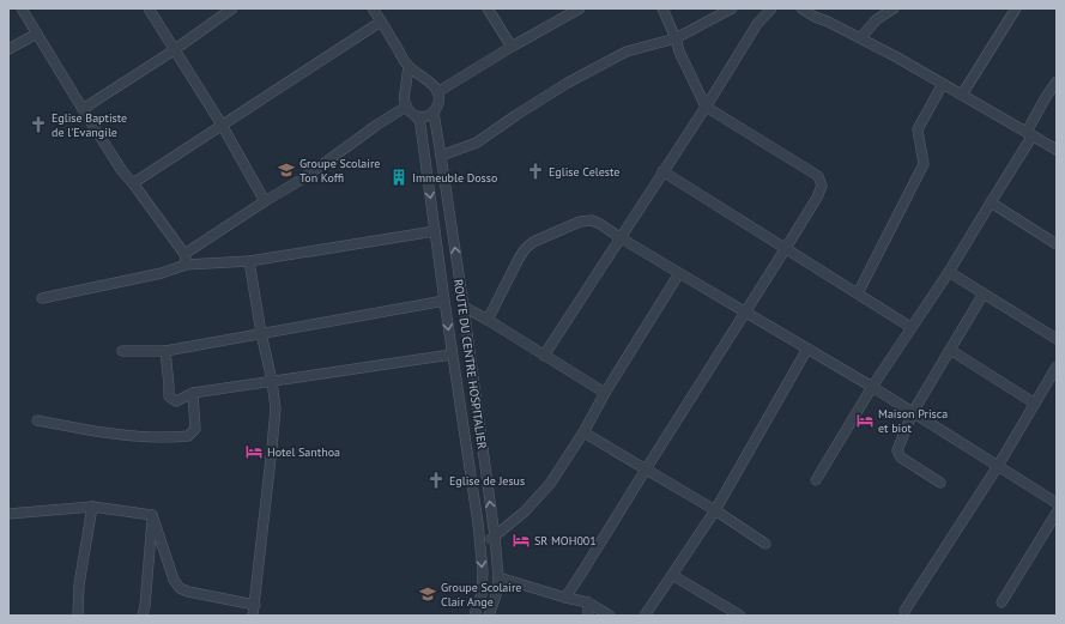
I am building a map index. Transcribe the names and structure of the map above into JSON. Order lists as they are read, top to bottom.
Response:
{
  "streets": {
    "street": ["ROUTE DU CENTRE HOSPITALIER"]
  },
  "places": {
    "church": ["Eglise Baptiste de l'Evangile", "Eglise Celeste", "Eglise de Jesus"],
    "school or university": ["Groupe Scolaire Ton Koffi", "Groupe Scolaire Clair Ange"],
    "building": ["Immeuble Dosso"],
    "hotel": ["Maison Prisca et biot", "Hotel Santhoa", "SR MOH001"]
  }
}
